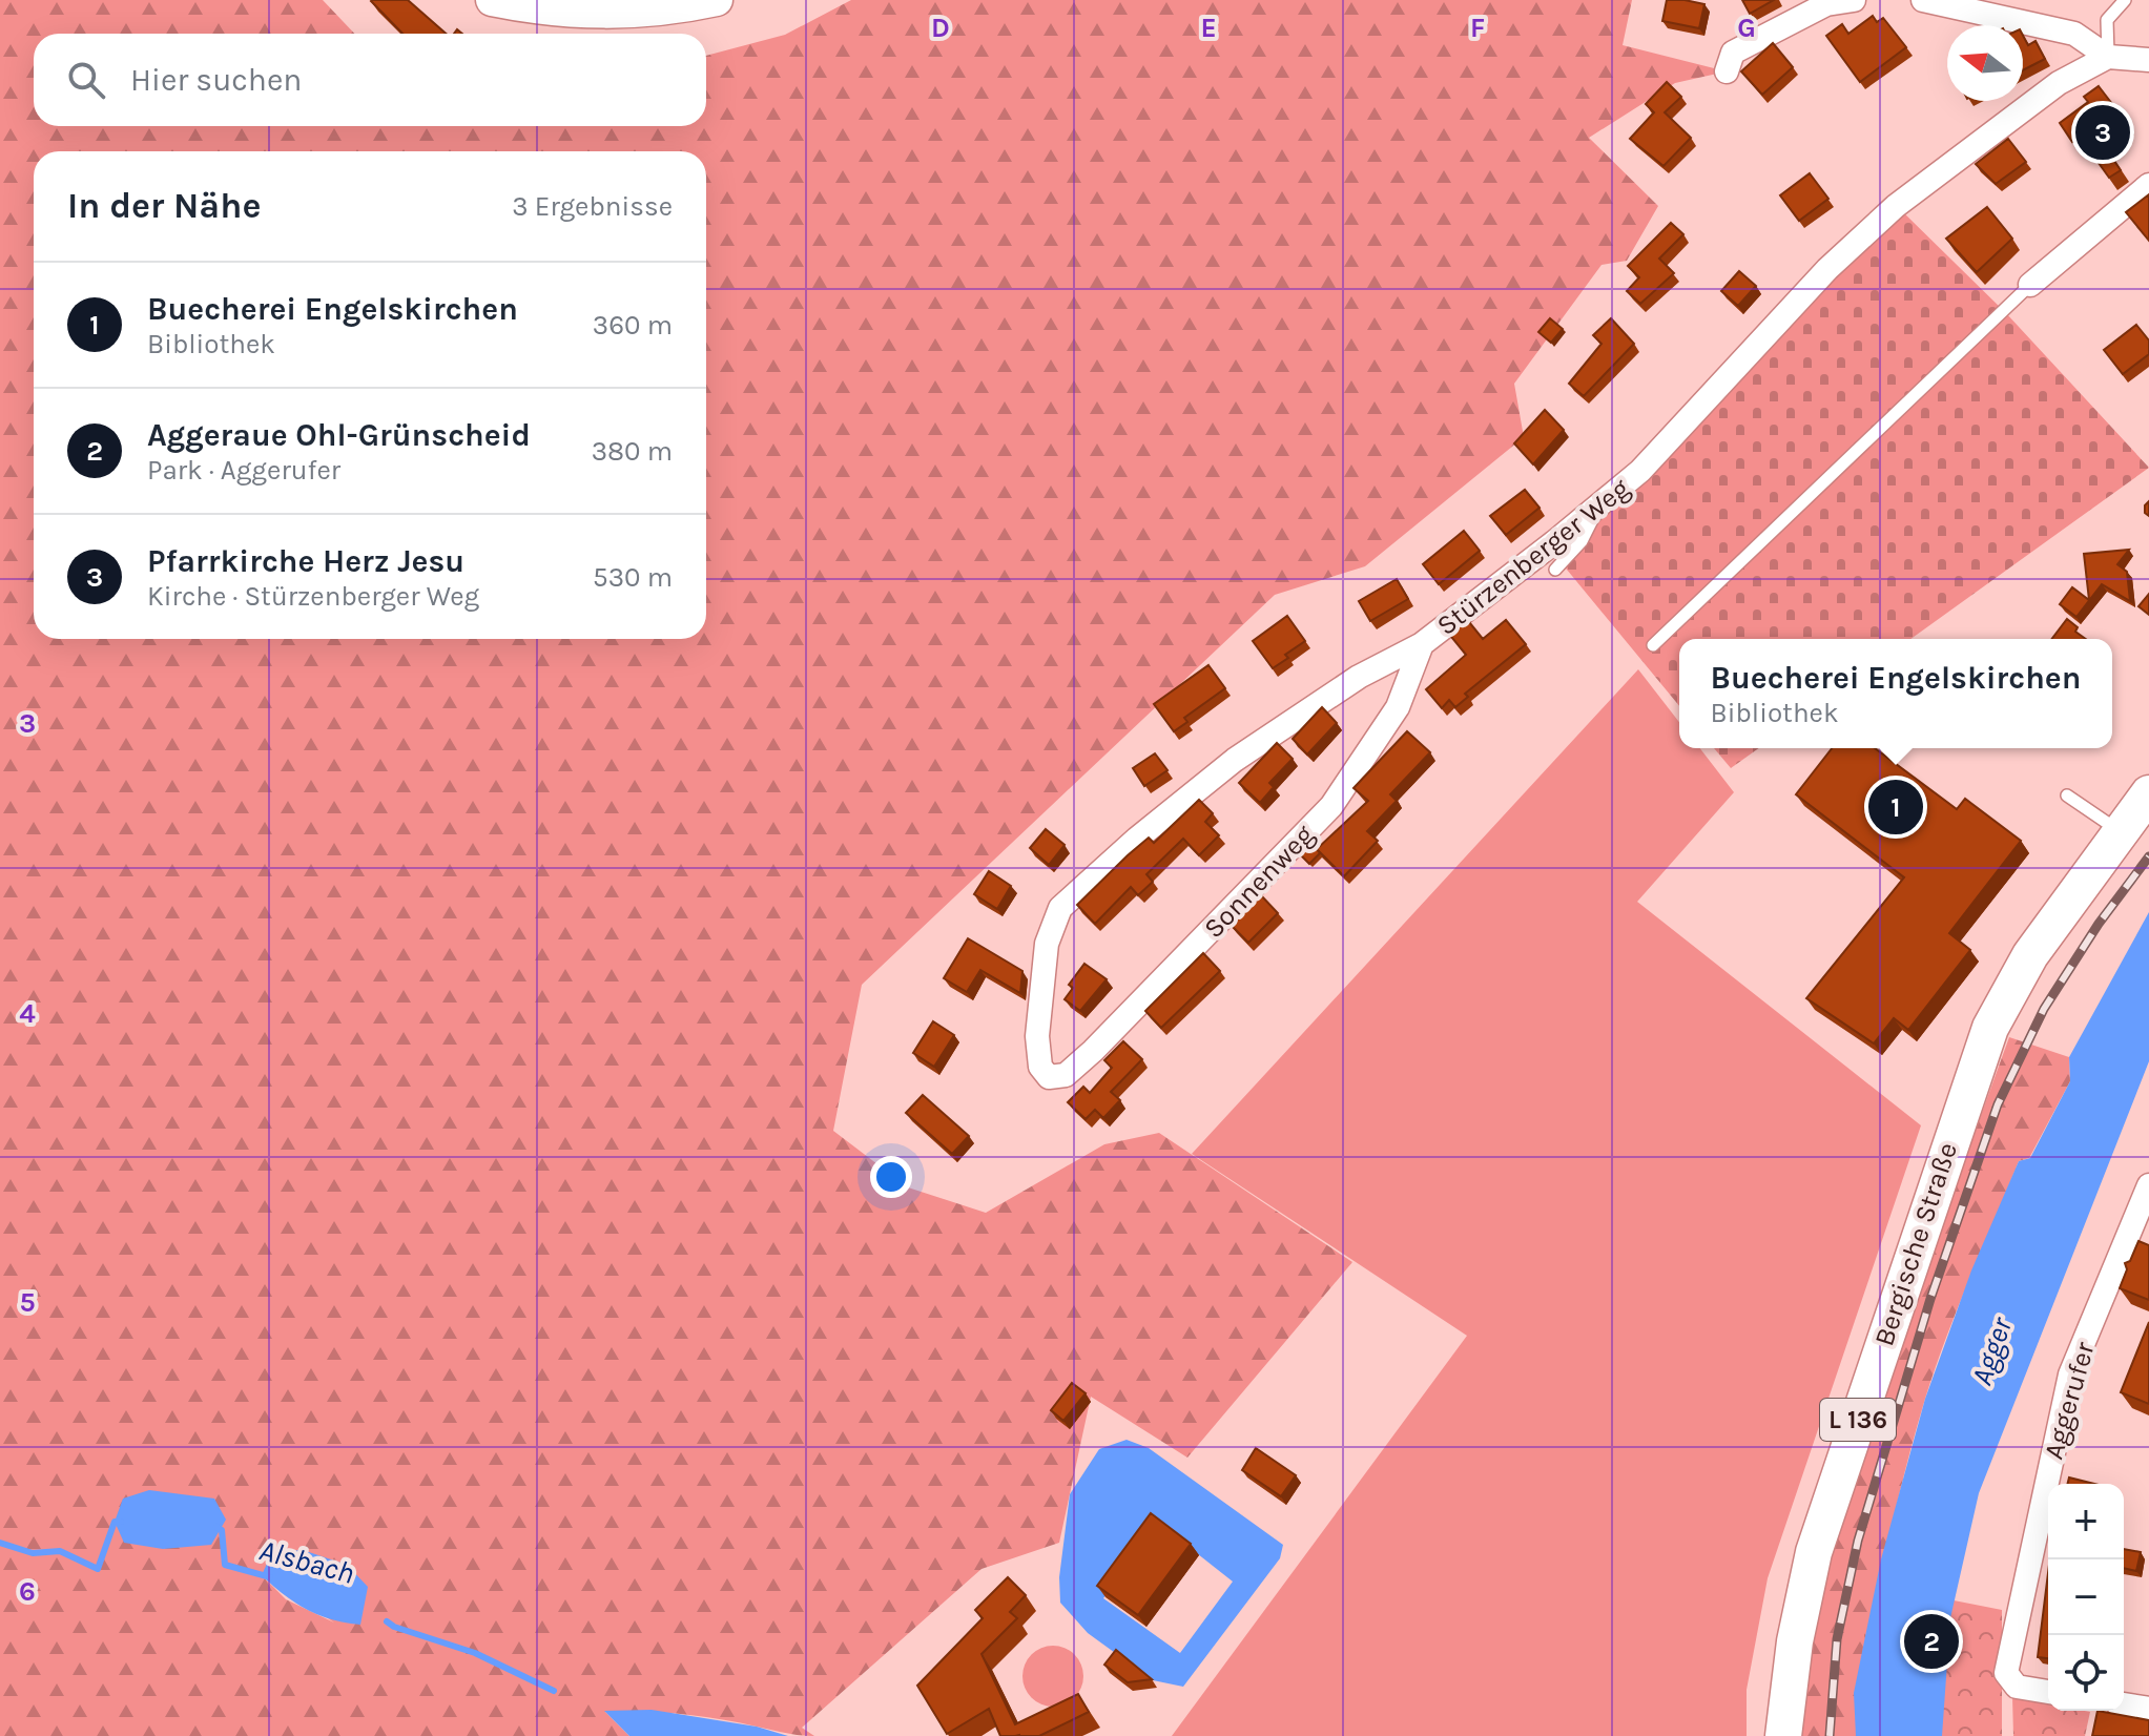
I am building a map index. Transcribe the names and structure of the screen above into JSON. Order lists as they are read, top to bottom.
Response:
{
  "streets": {
    "main road": ["Bergische Straße", "L 136"],
    "street": ["Stürzenberger Weg", "Sonnenweg", "Aggerufer"]
  },
  "crossings": [
    ["Stürzenberger Weg", "Sonnenweg"]
  ],
  "water": ["Agger", "Alsbach"],
  "north": "left",
  "page": {
    "search": "Hier suchen",
    "pins": ["3", "1", "2"],
    "heading": ["In der Nähe", "3 Ergebnisse"],
    "list": [
      {
        "mark": "1",
        "name": "Buecherei Engelskirchen",
        "note": "Bibliothek",
        "value": "360 m"
      },
      {
        "mark": "2",
        "name": "Aggeraue Ohl-Grünscheid",
        "note": "Park · Aggerufer",
        "value": "380 m"
      },
      {
        "mark": "3",
        "name": "Pfarrkirche Herz Jesu",
        "note": "Kirche · Stürzenberger Weg",
        "value": "530 m"
      }
    ],
    "popup": ["Buecherei Engelskirchen", "Bibliothek"],
    "map_buttons": ["+", "−"]
  },
  "grid": {
    "columns": [
      "D",
      "E",
      "F",
      "G"
    ],
    "rows": [
      "3",
      "4",
      "5",
      "6"
    ]
  }
}
